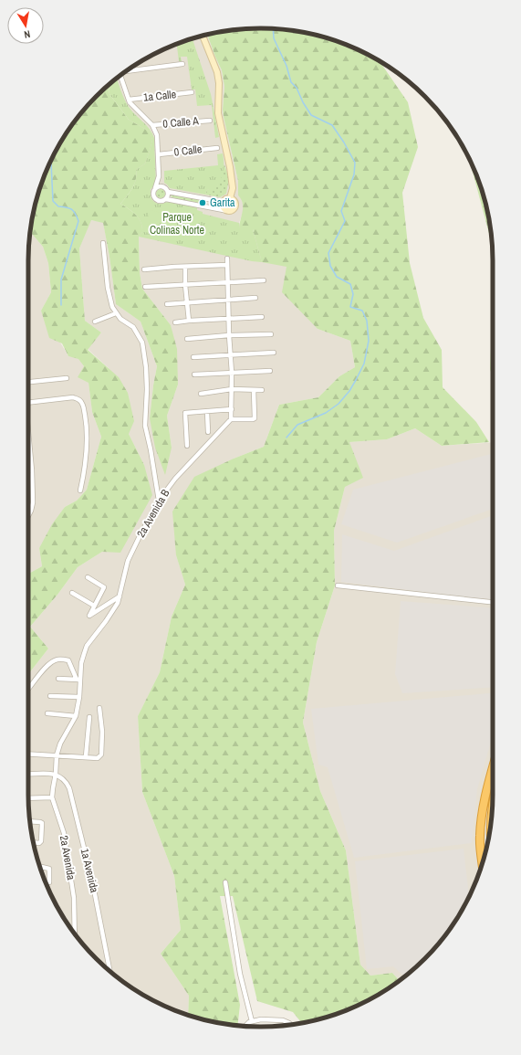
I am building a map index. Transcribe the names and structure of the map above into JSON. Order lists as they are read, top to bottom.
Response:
{
  "streets": {
    "street": [
      "1a Calle",
      "0 Calle A",
      "0 Calle",
      "2a Avenida B",
      "2a Avenida",
      "1a Avenida"
    ]
  },
  "crossings": [
    ["2a Avenida B", "2a Avenida"],
    ["2a Avenida B", "1a Avenida"],
    ["2a Avenida", "1a Avenida"]
  ],
  "parks": ["Parque Colinas Norte"],
  "places": ["Garita"],
  "north": "bottom"
}
